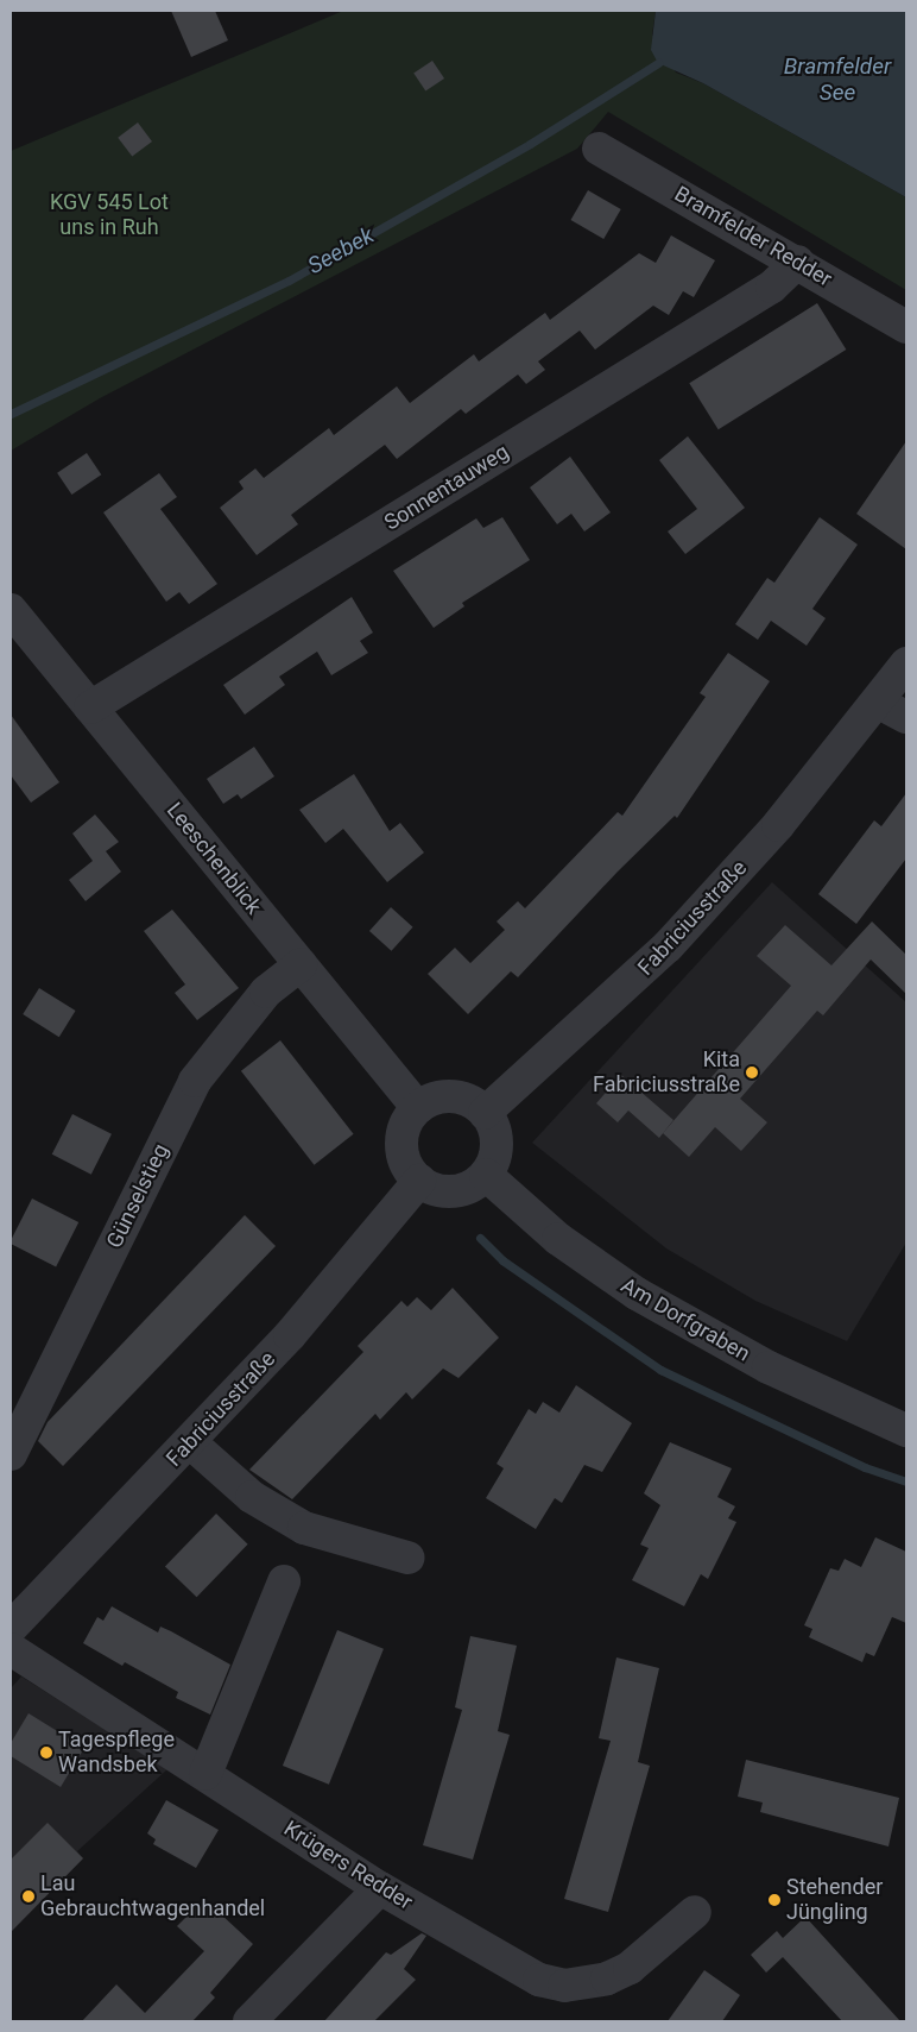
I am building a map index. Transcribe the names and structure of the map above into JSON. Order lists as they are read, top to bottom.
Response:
{
  "streets": {
    "street": [
      "Bramfelder Redder",
      "Sonnentauweg",
      "Leeschenblick",
      "Fabriciusstraße",
      "Günselstieg",
      "Am Dorfgraben",
      "Krügers Redder"
    ]
  },
  "crossings": [
    ["Bramfelder Redder", "Sonnentauweg"],
    ["Sonnentauweg", "Leeschenblick"],
    ["Leeschenblick", "Fabriciusstraße"],
    ["Leeschenblick", "Günselstieg"],
    ["Leeschenblick", "Am Dorfgraben"],
    ["Fabriciusstraße", "Am Dorfgraben"]
  ],
  "water": ["Bramfelder See", "Seebek"],
  "parks": ["KGV 545 Lot uns in Ruh"],
  "places": [
    "Kita Fabriciusstraße",
    "Tagespflege Wandsbek",
    "Lau Gebrauchtwagenhandel",
    "Stehender Jüngling"
  ]
}
